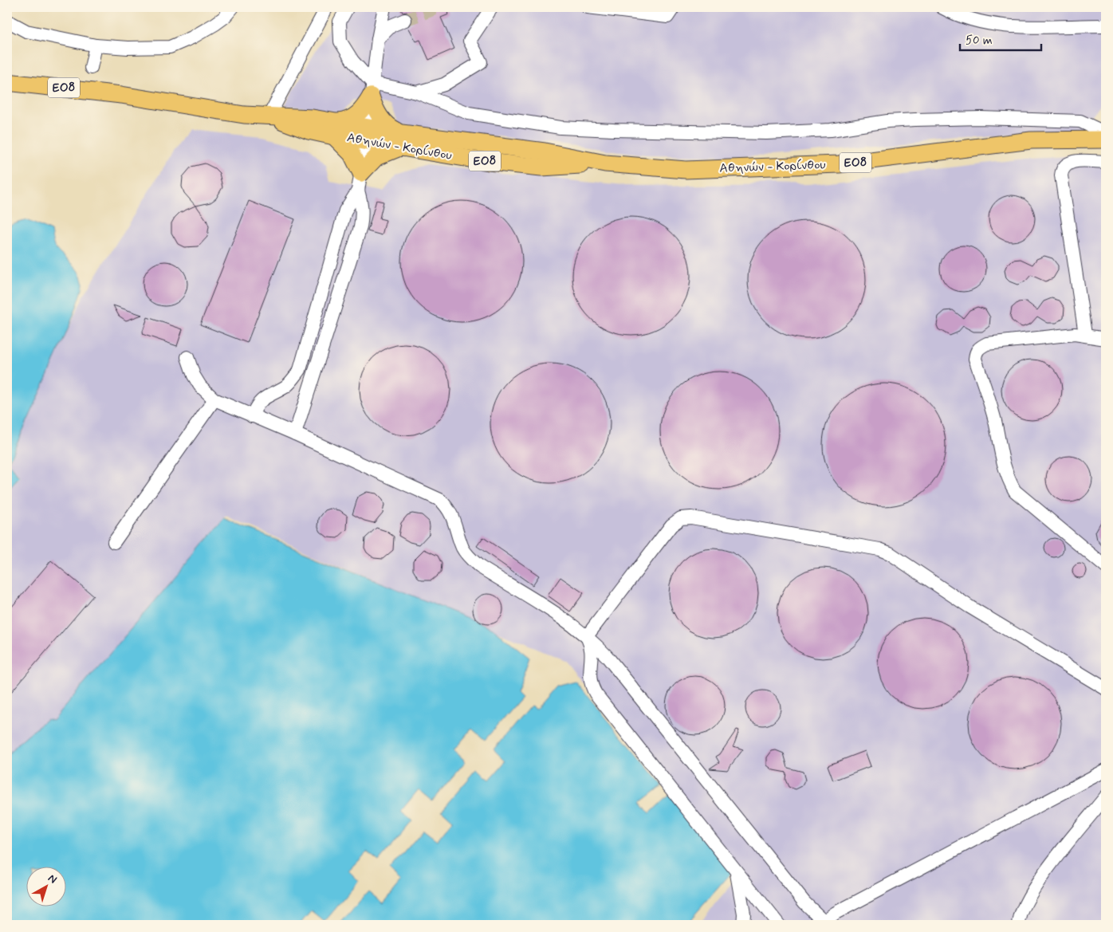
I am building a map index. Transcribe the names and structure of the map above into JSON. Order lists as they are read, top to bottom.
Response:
{
  "streets": {
    "main road": ["ΕΟ8", "Αθηνών - Κορίνθου"]
  },
  "scale_bar": "50 m",
  "north": "top right"
}
